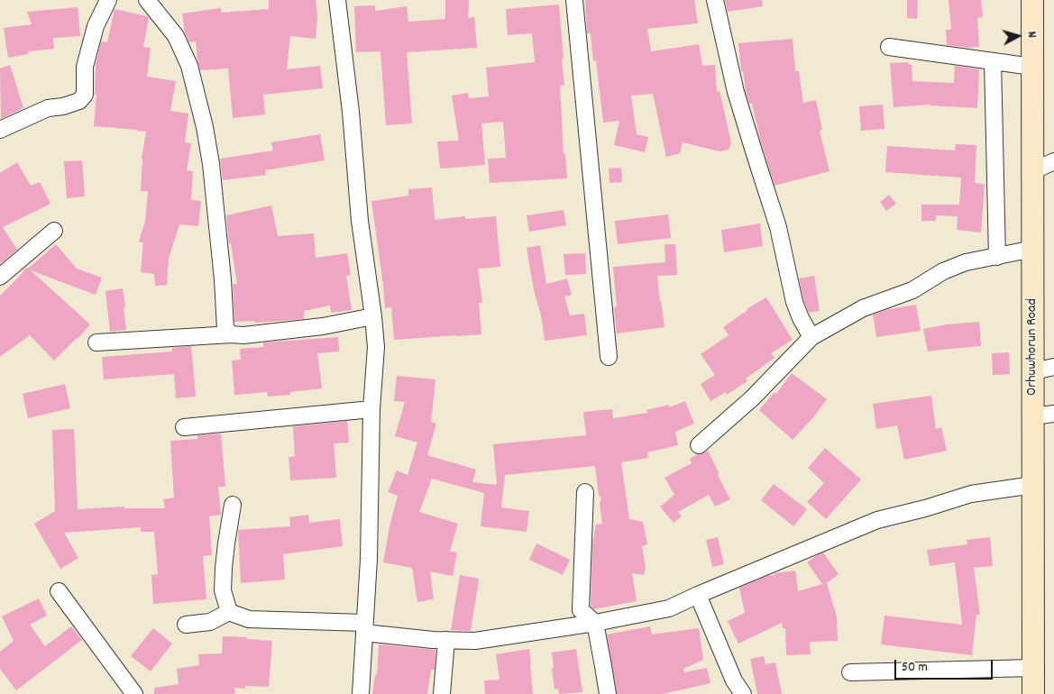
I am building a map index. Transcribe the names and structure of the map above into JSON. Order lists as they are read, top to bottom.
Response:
{
  "streets": {
    "street": ["Orhuwhorun Road"]
  },
  "scale_bar": "50 m",
  "north": "right"
}
